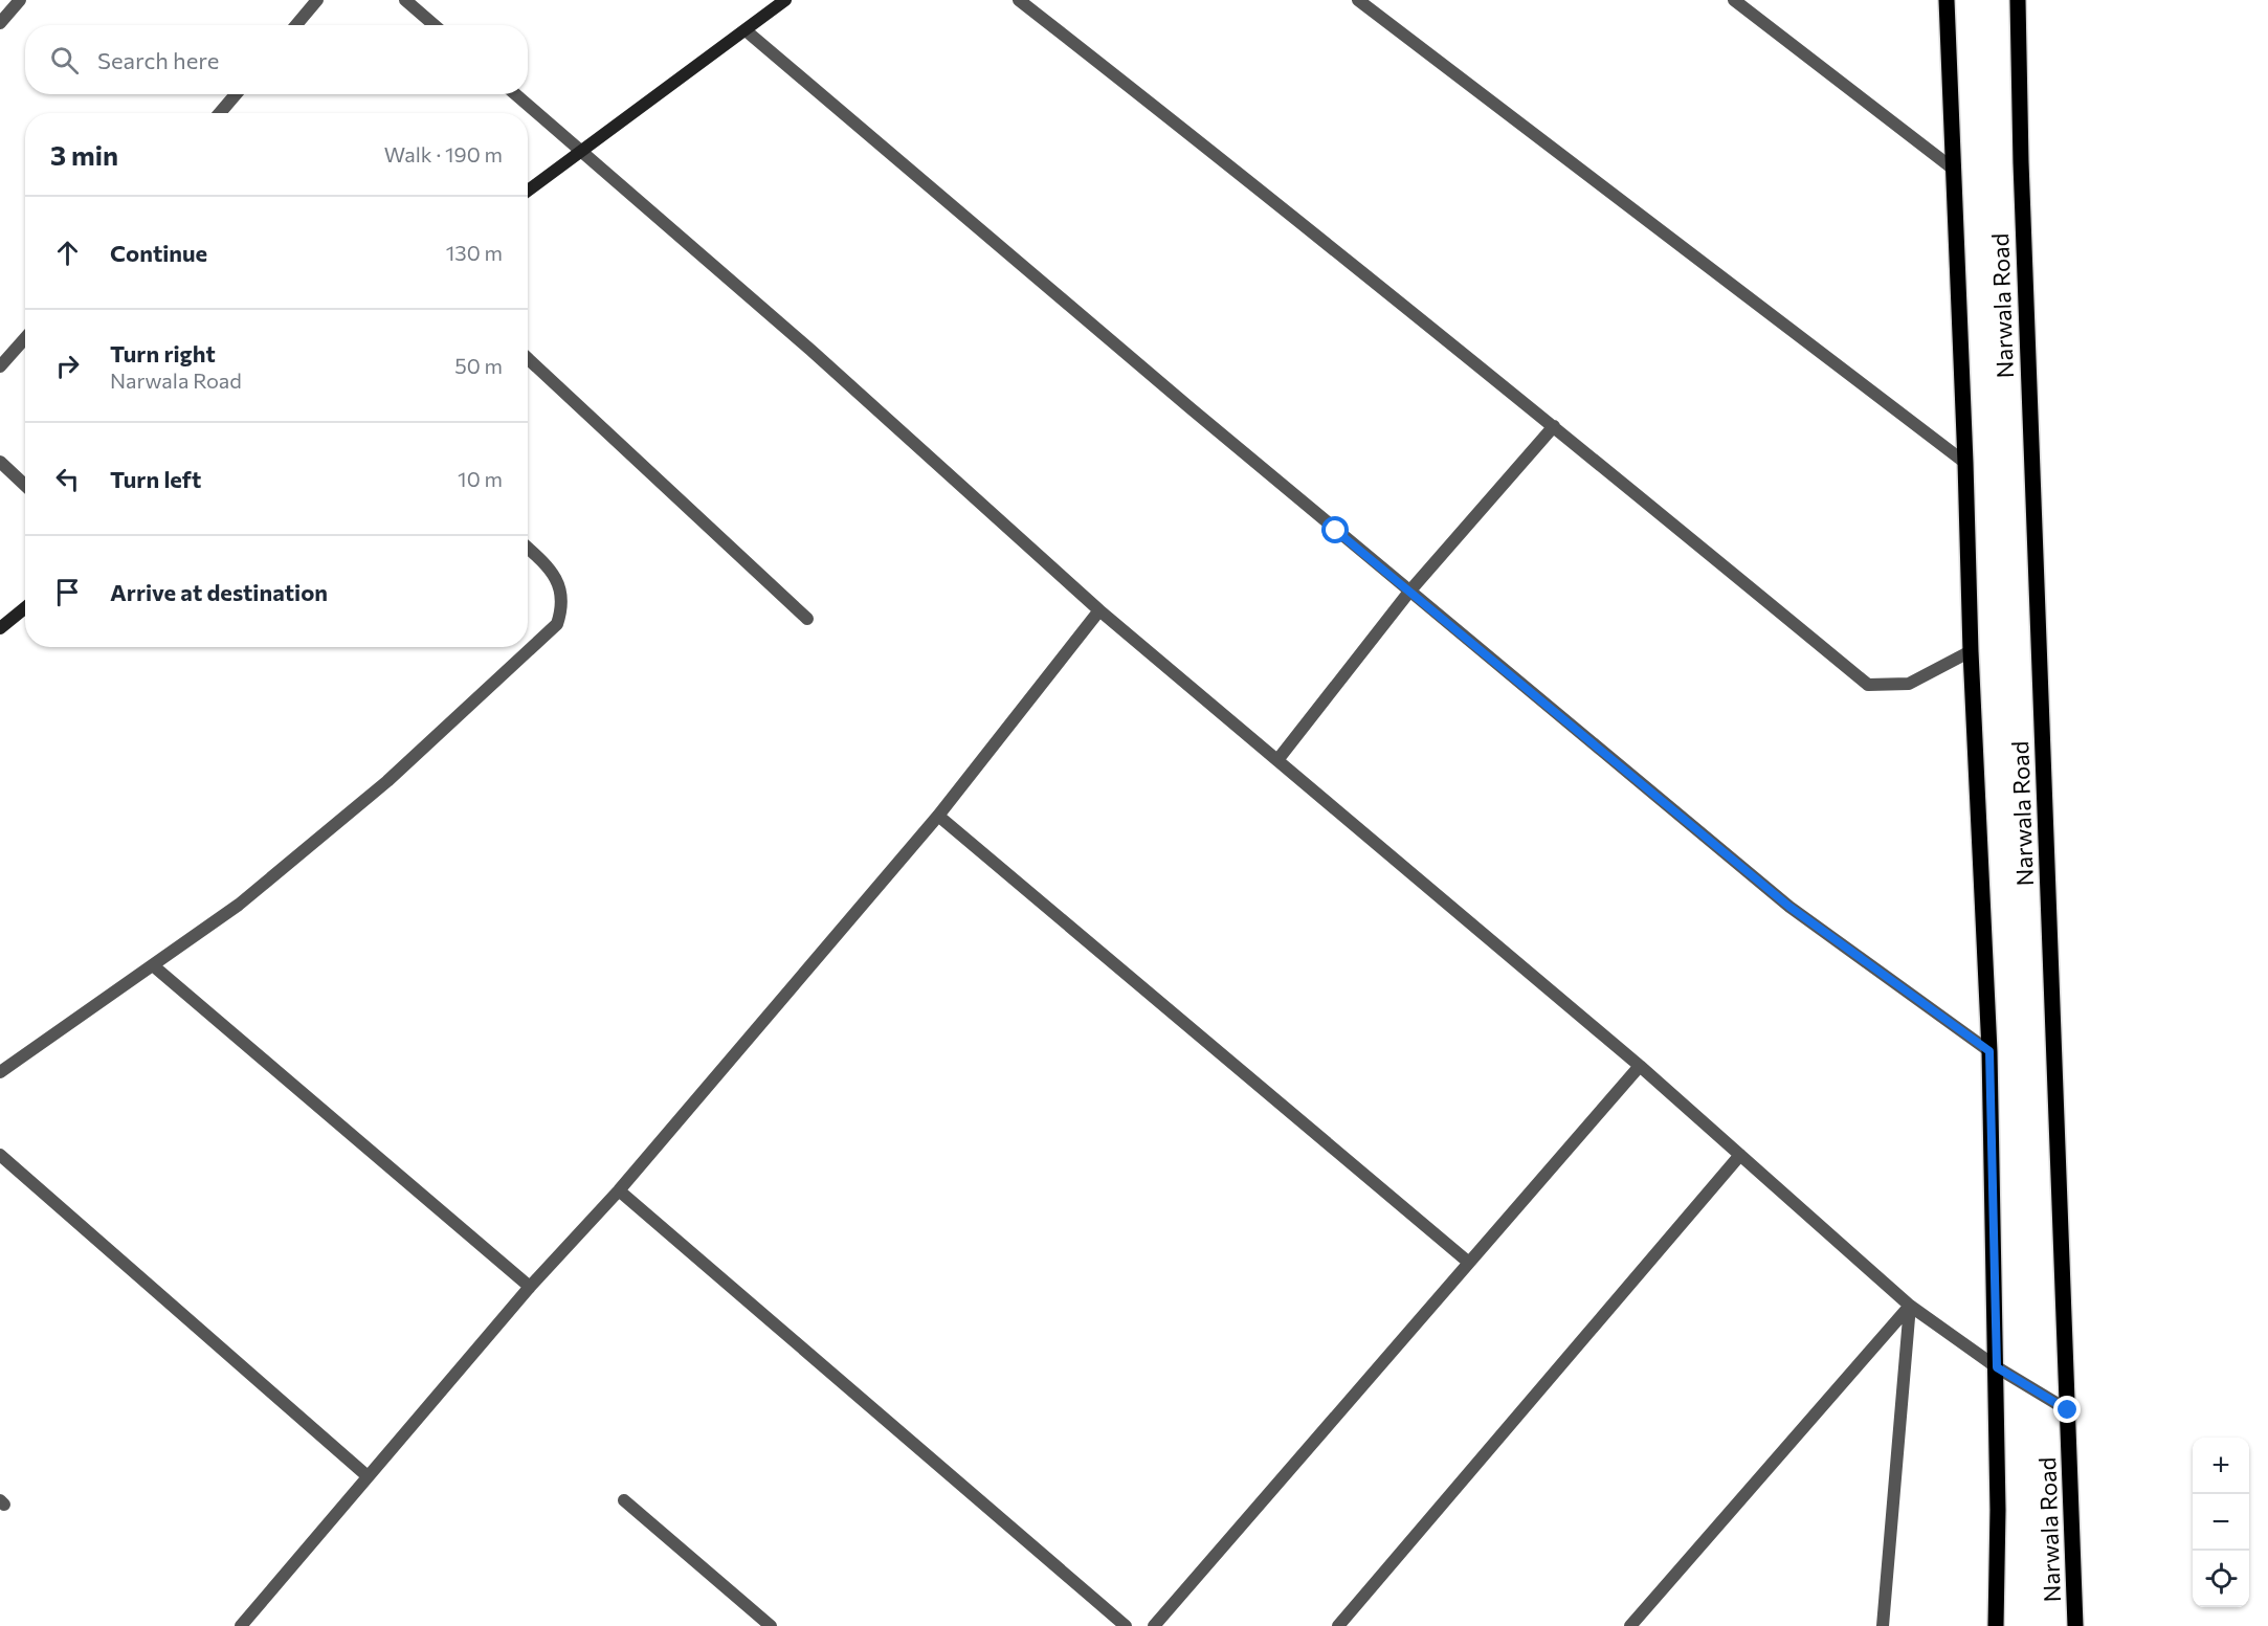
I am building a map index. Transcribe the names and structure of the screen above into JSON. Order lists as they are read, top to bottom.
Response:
{
  "streets": {
    "main road": ["Narwala Road"]
  },
  "page": {
    "search": "Search here",
    "heading": ["3 min", "Walk · 190 m"],
    "list": [
      ["Continue", "130 m"],
      ["Turn right", "Narwala Road", "50 m"],
      ["Turn left", "10 m"],
      "Arrive at destination"
    ],
    "map_buttons": ["+", "−"]
  }
}
